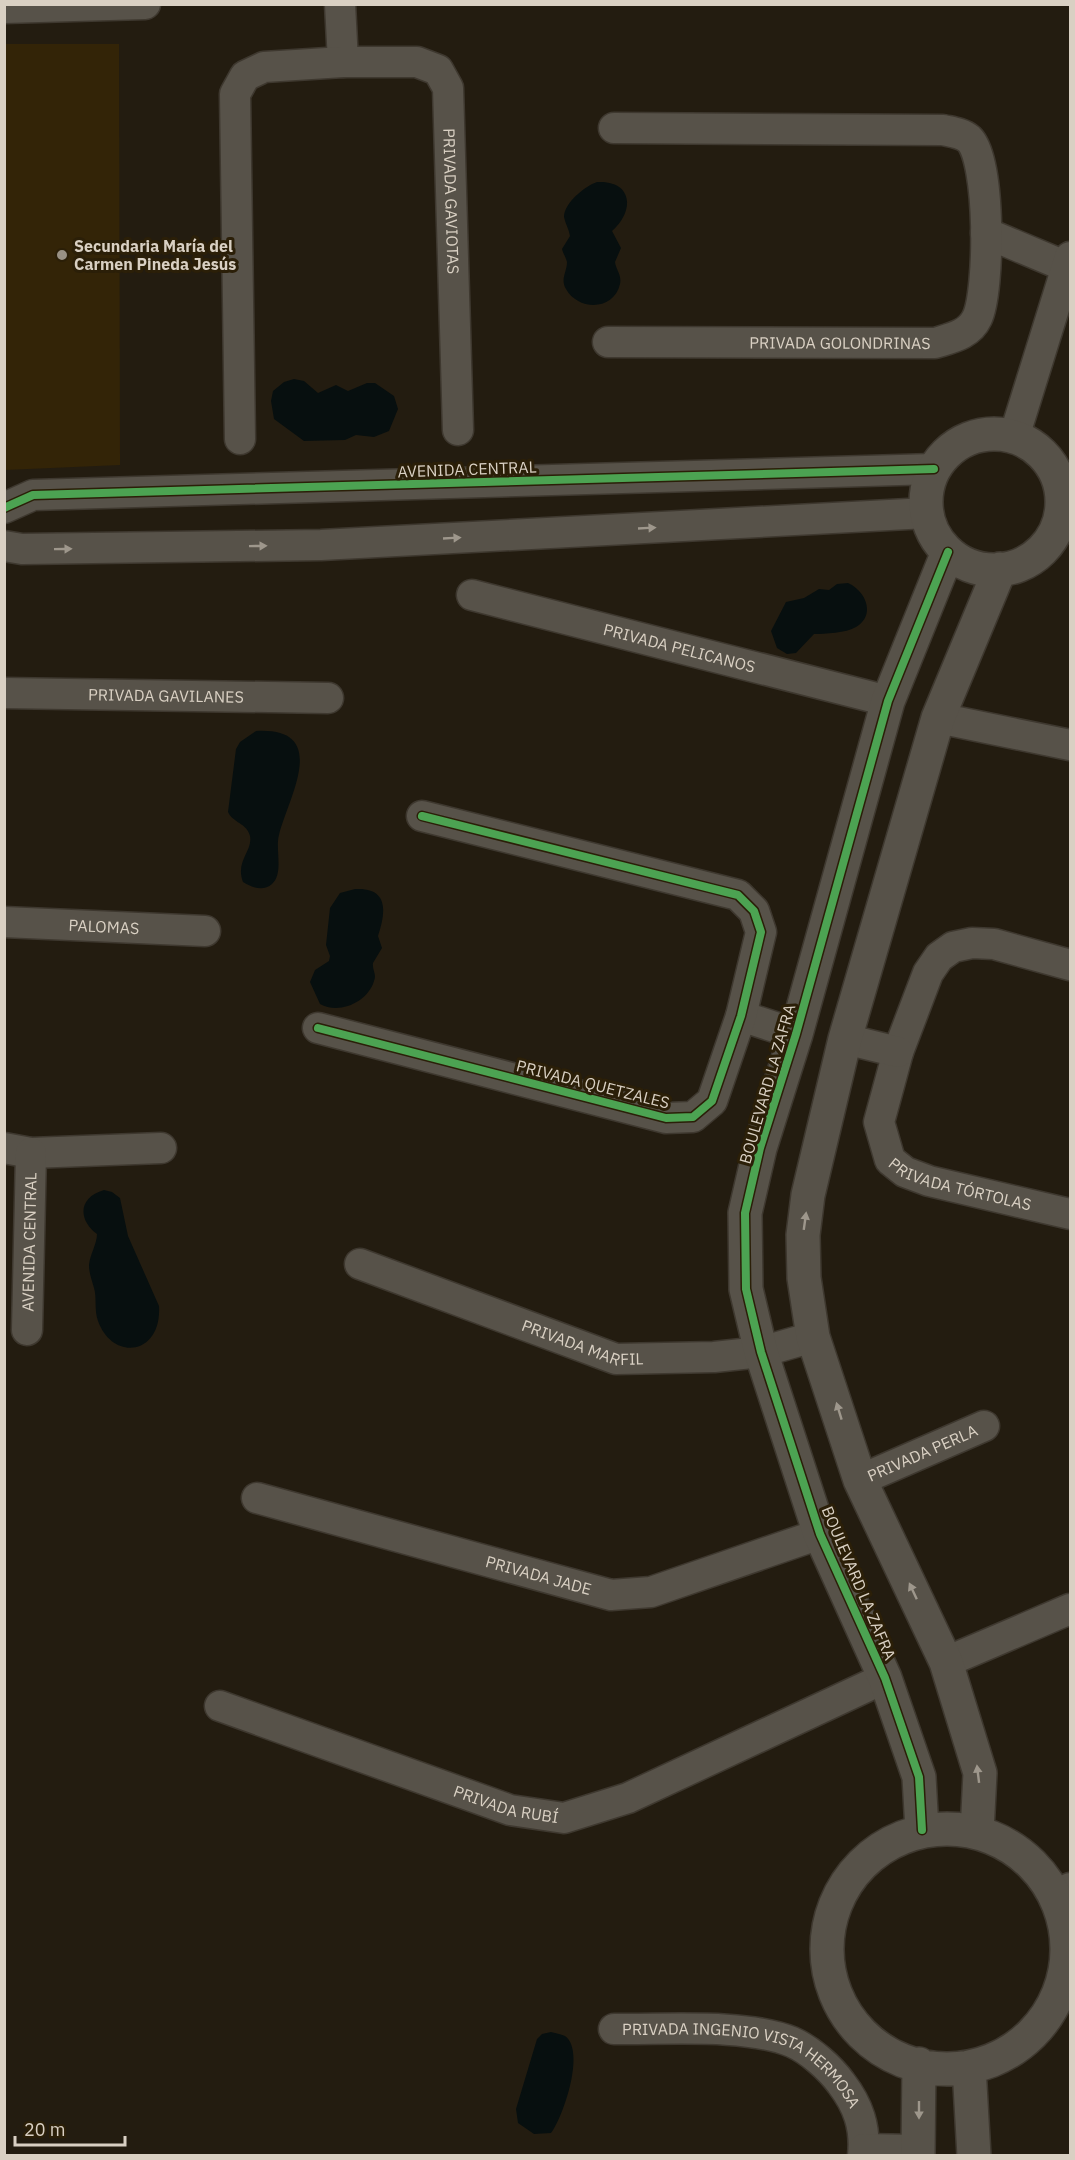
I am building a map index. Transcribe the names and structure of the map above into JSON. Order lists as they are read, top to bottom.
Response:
{
  "streets": {
    "street": [
      "PRIVADA GAVIOTAS",
      "PRIVADA GOLONDRINAS",
      "AVENIDA CENTRAL",
      "PRIVADA PELICANOS",
      "PRIVADA GAVILANES",
      "PALOMAS",
      "PRIVADA QUETZALES",
      "BOULEVARD LA ZAFRA",
      "PRIVADA TÓRTOLAS",
      "PRIVADA MARFIL",
      "PRIVADA PERLA",
      "PRIVADA JADE",
      "PRIVADA RUBÍ",
      "PRIVADA INGENIO VISTA HERMOSA"
    ]
  },
  "crossings": [
    ["AVENIDA CENTRAL", "BOULEVARD LA ZAFRA"],
    ["PRIVADA PELICANOS", "BOULEVARD LA ZAFRA"],
    ["BOULEVARD LA ZAFRA", "PRIVADA MARFIL"],
    ["BOULEVARD LA ZAFRA", "PRIVADA JADE"],
    ["BOULEVARD LA ZAFRA", "PRIVADA RUBÍ"]
  ],
  "places": ["Secundaria María del Carmen Pineda Jesús"],
  "scale_bar": "20 m"
}
